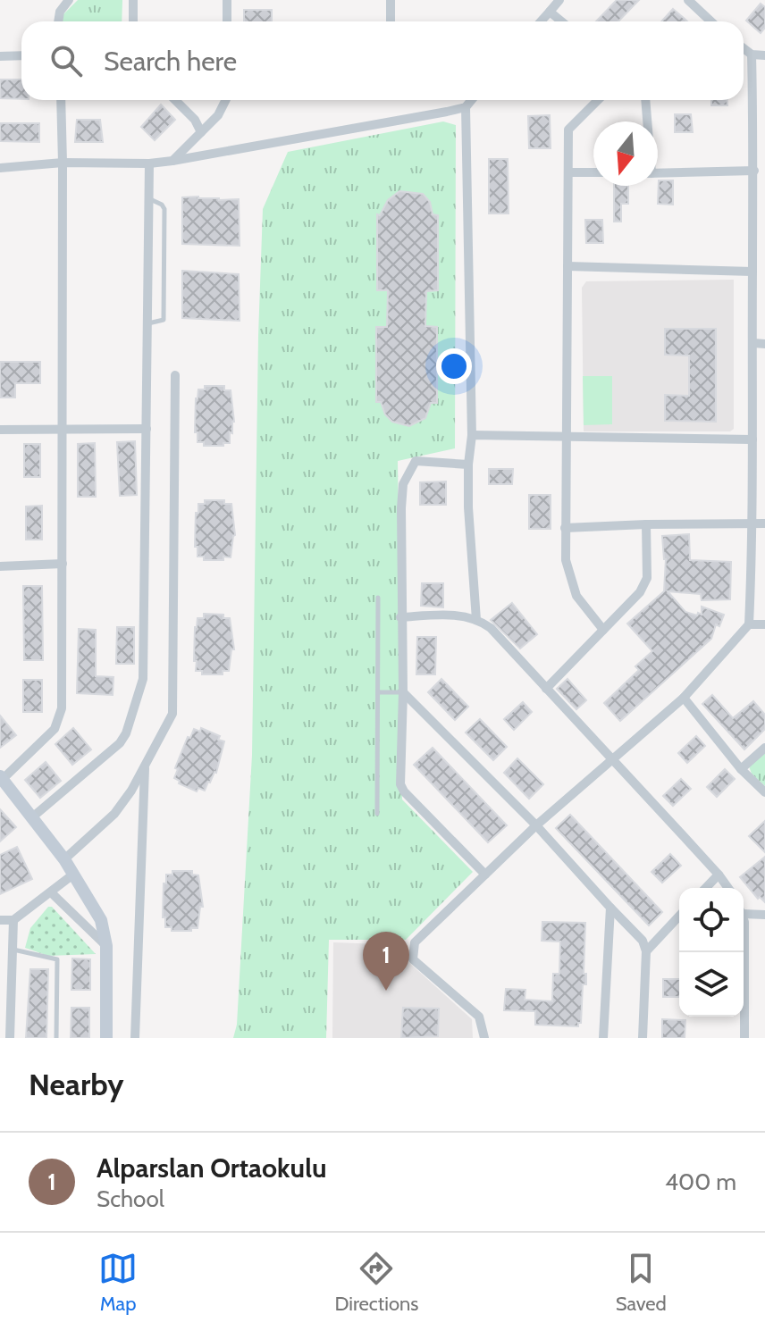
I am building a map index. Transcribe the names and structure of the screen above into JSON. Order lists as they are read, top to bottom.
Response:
{
  "north": "bottom",
  "page": {
    "search": "Search here",
    "pins": "1",
    "heading": "Nearby",
    "list": [
      {
        "mark": "1",
        "name": "Alparslan Ortaokulu",
        "note": "School",
        "value": "400 m"
      }
    ],
    "nav": ["Map", "Directions", "Saved"]
  }
}
